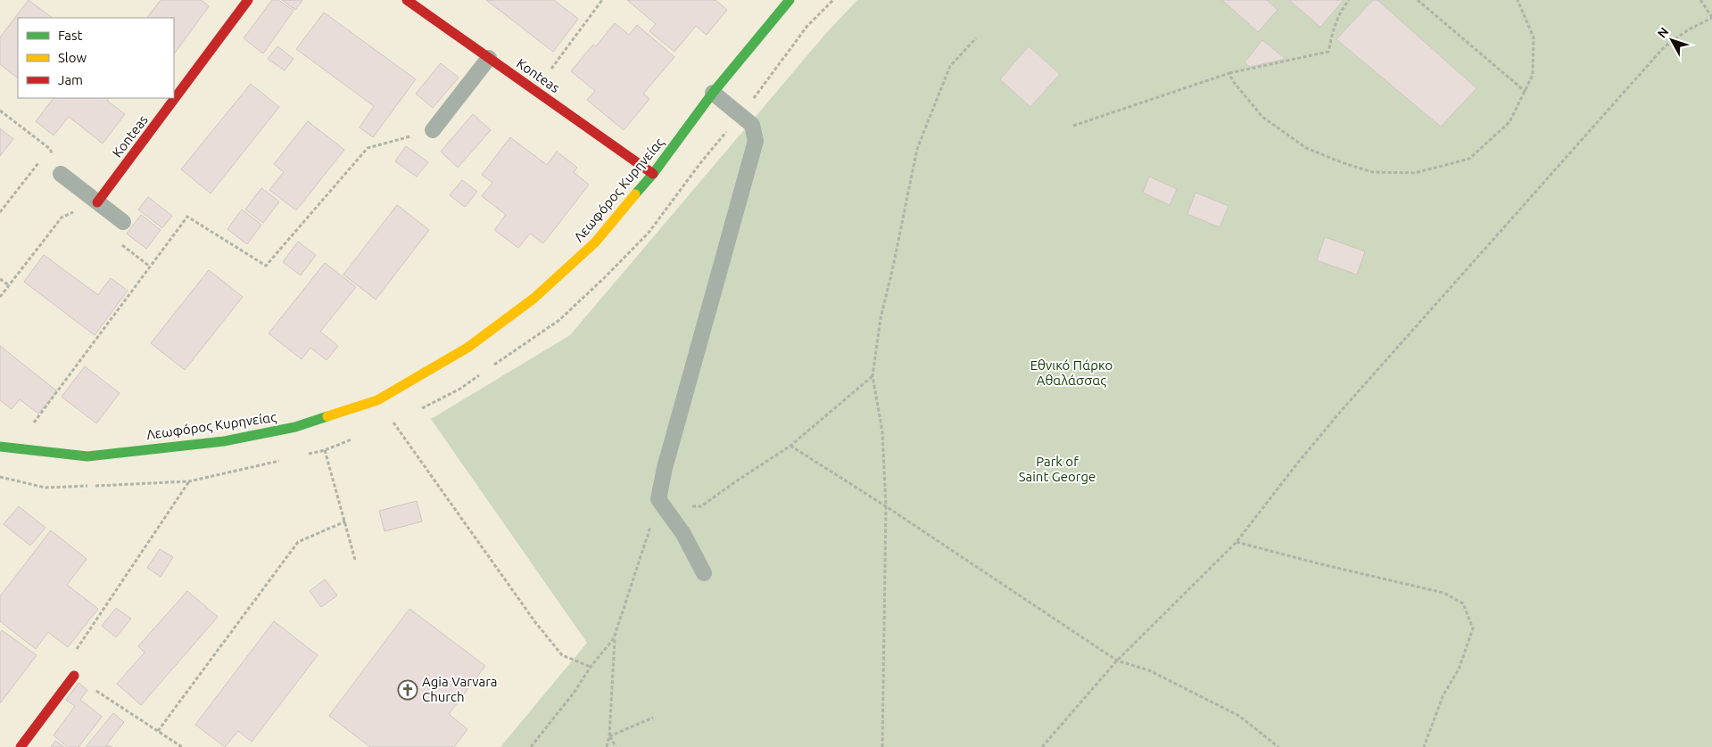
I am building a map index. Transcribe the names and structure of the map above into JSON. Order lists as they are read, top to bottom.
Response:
{
  "streets": {
    "main road": ["Konteas", "Λεωφόρος Κυρηνείας"]
  },
  "crossings": [
    ["Konteas", "Λεωφόρος Κυρηνείας"]
  ],
  "parks": ["Εθνικό Πάρκο Αθαλάσσας", "Park of Saint George"],
  "places": {
    "church": ["Agia Varvara Church"]
  },
  "legend": ["Fast", "Slow", "Jam"],
  "north": "top left"
}
